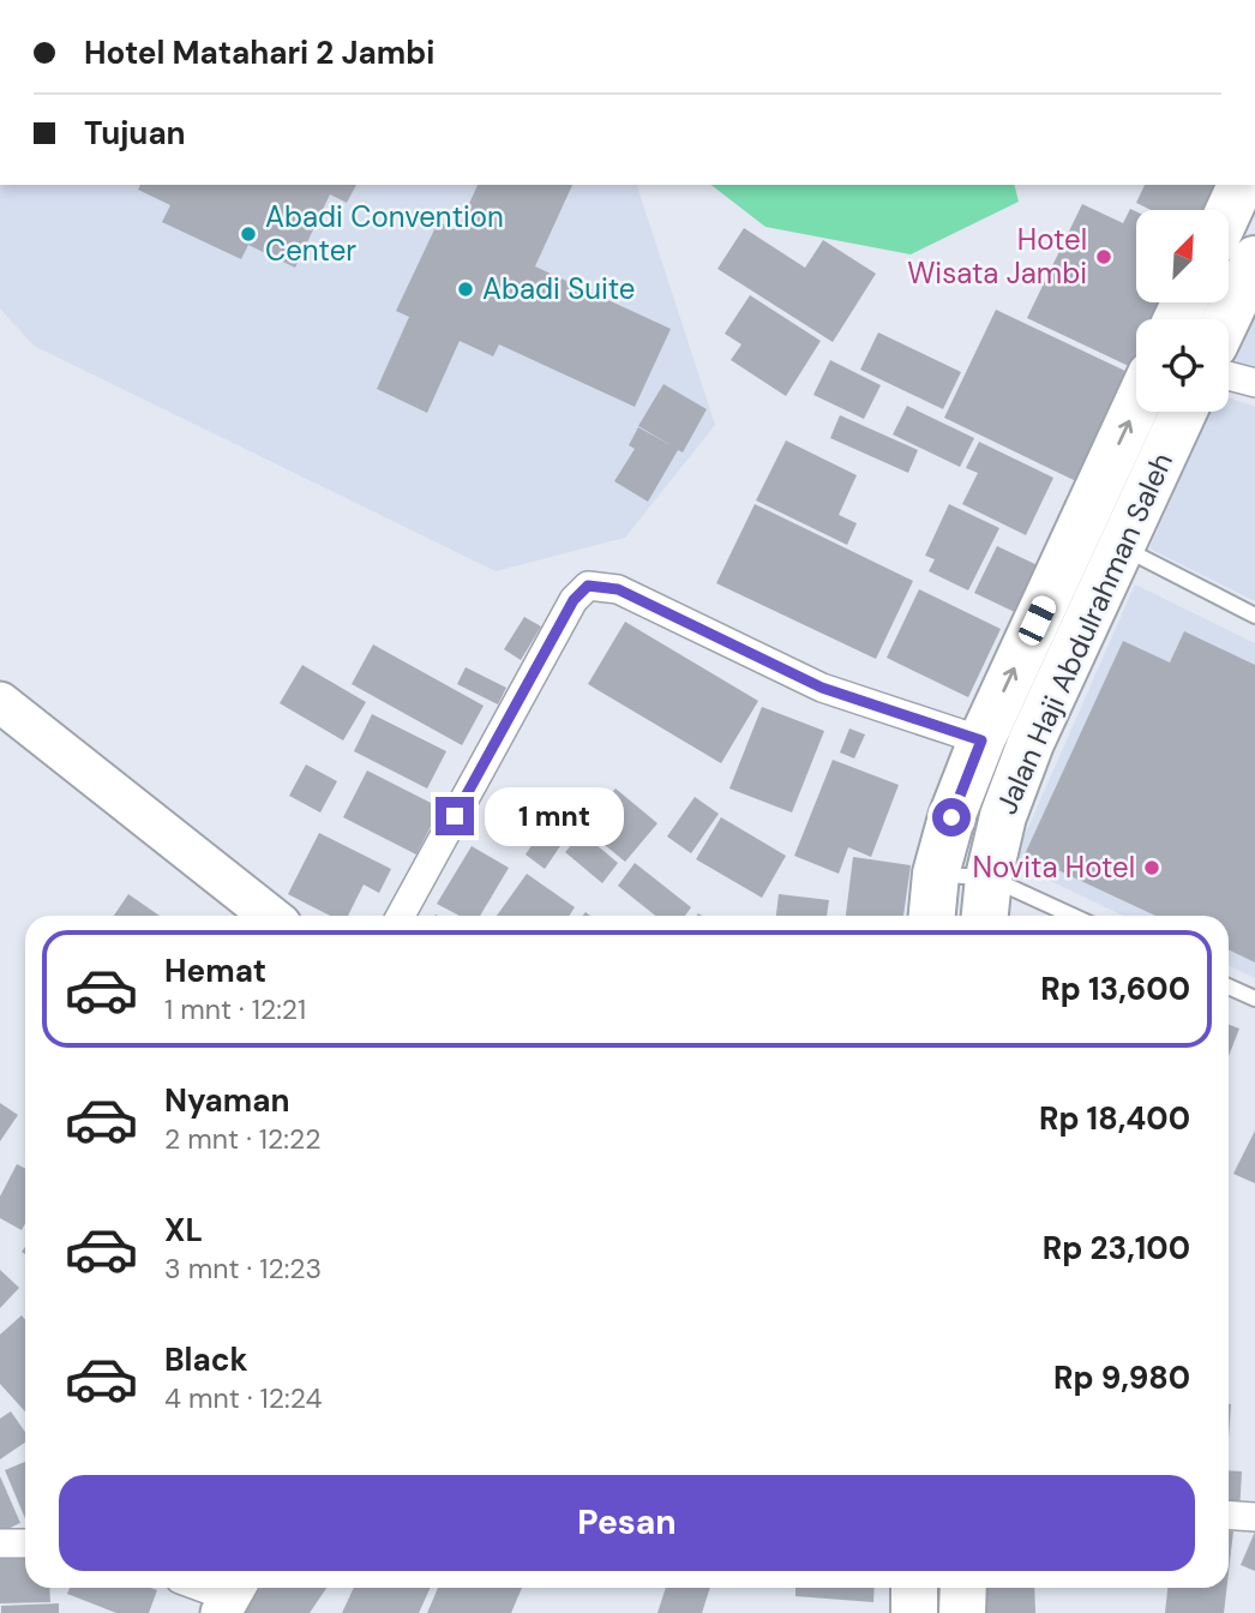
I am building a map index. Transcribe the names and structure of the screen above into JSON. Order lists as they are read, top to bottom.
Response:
{
  "streets": {
    "highway": ["Jalan Haji Abdulrahman Saleh"]
  },
  "places": [
    "Abadi Convention Center",
    "Hotel Wisata Jambi",
    "Abadi Suite",
    "Novita Hotel"
  ],
  "north": "top right",
  "page": {
    "banner": ["Hotel Matahari 2 Jambi", "Tujuan"],
    "bubble": "1 mnt",
    "list": [
      {
        "name": "Hemat",
        "note": "1 mnt · 12:21",
        "value": "Rp 13,600"
      },
      {
        "name": "Nyaman",
        "note": "2 mnt · 12:22",
        "value": "Rp 18,400"
      },
      {
        "name": "XL",
        "note": "3 mnt · 12:23",
        "value": "Rp 23,100"
      },
      {
        "name": "Black",
        "note": "4 mnt · 12:24",
        "value": "Rp 9,980"
      }
    ],
    "buttons": "Pesan"
  }
}
